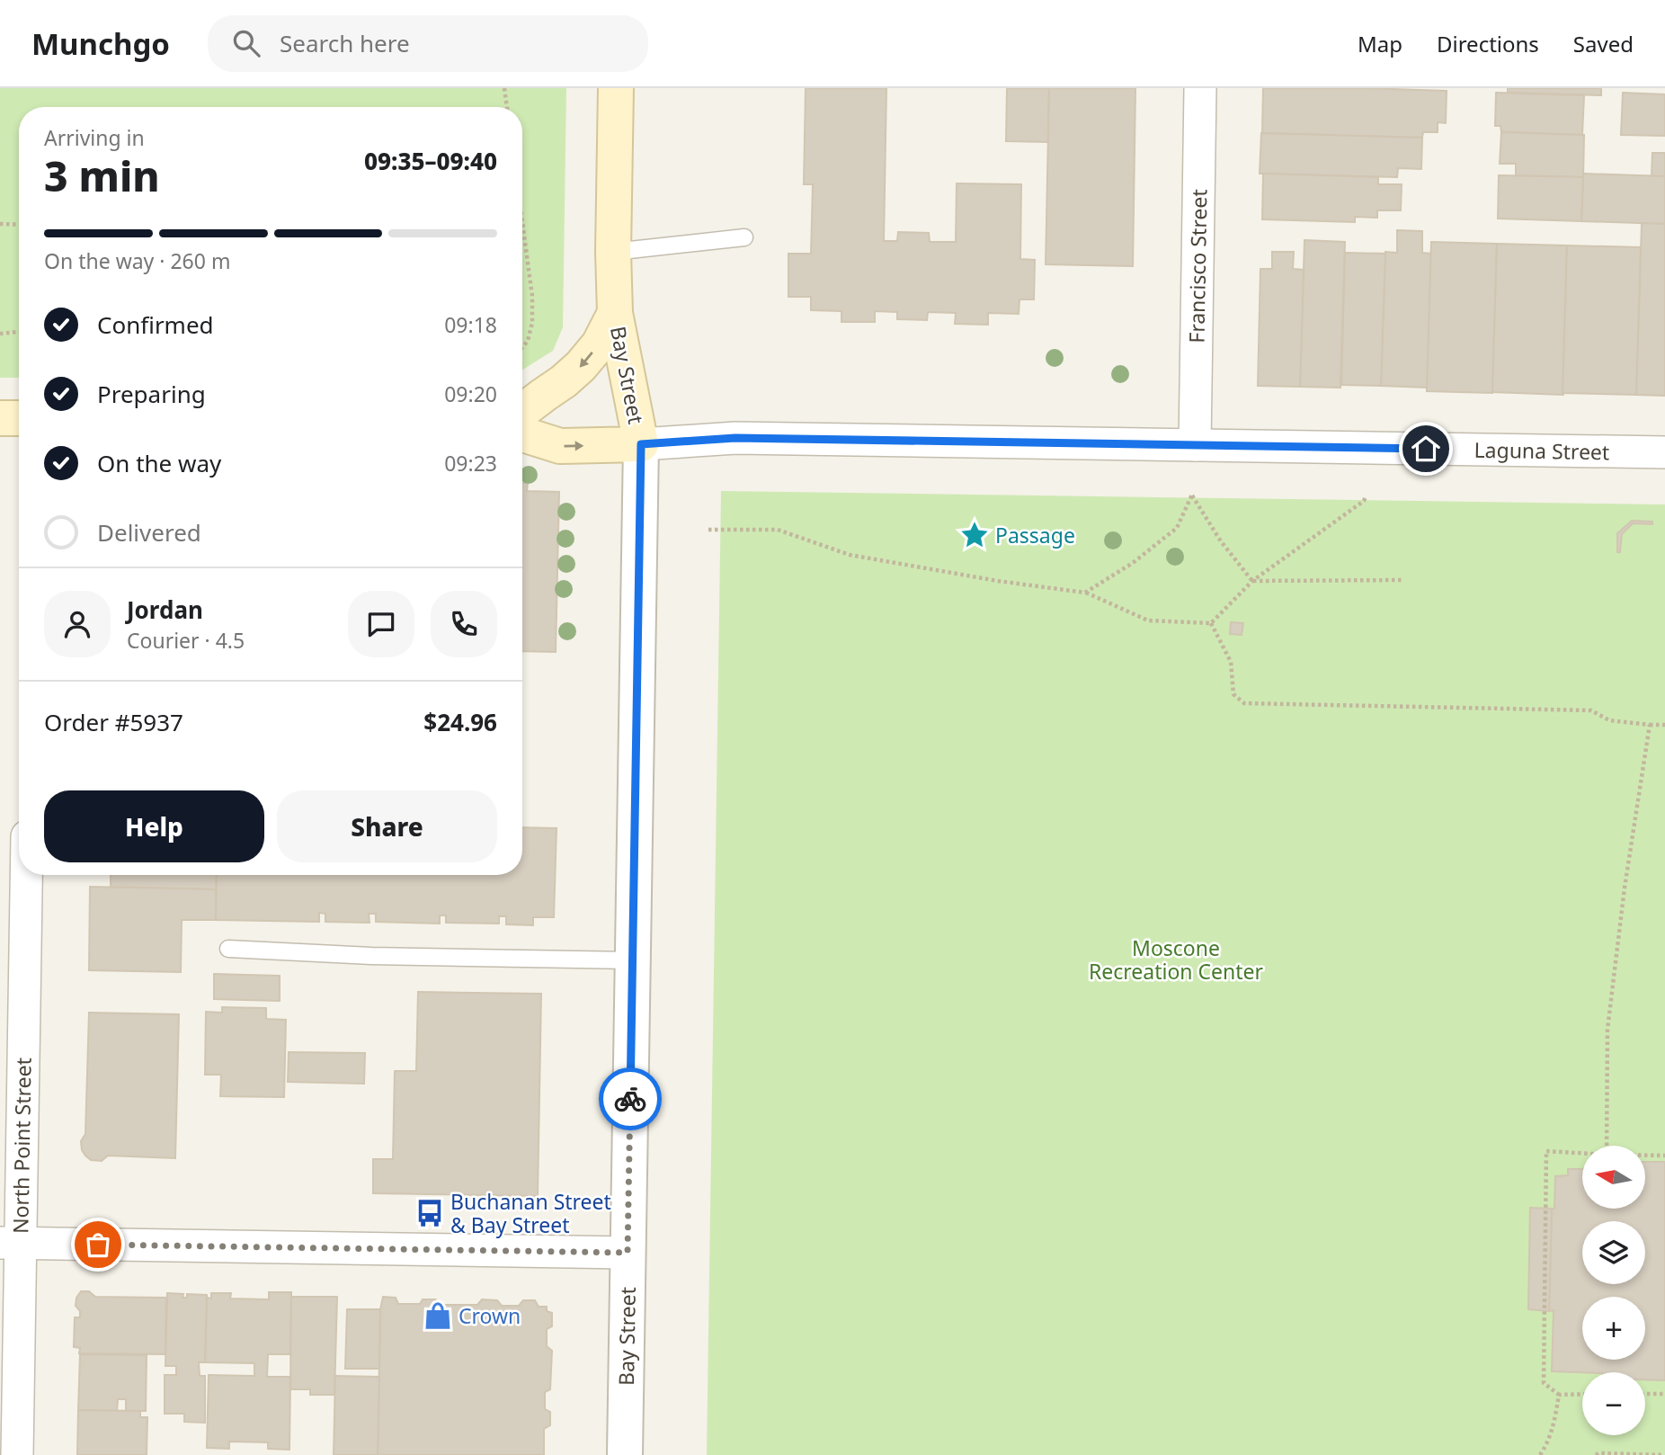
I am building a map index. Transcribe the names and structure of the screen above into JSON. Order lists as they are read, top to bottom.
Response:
{
  "streets": {
    "main road": ["Bay Street", "Laguna Street"],
    "street": ["Francisco Street", "North Point Street"]
  },
  "crossings": [
    ["Francisco Street", "Laguna Street"],
    ["Bay Street", "Laguna Street"]
  ],
  "parks": ["Moscone Recreation Center"],
  "places": {
    "place": ["Passage"],
    "bus stop": ["Buchanan Street & Bay Street"],
    "shop": ["Crown"]
  },
  "north": "left",
  "page": {
    "header": "Munchgo",
    "search": "Search here",
    "nav": ["Map", "Directions", "Saved"],
    "heading": ["3 min", "Arriving in", "09:35–09:40"],
    "panel": [
      "Jordan",
      "Courier · 4.5",
      "Order #5937",
      "$24.96"
    ],
    "bar": "On the way · 260 m",
    "list": [
      ["Confirmed", "09:18"],
      ["Preparing", "09:20"],
      ["On the way", "09:23"],
      "Delivered"
    ],
    "buttons": ["Help", "Share"],
    "map_buttons": ["+", "−"]
  }
}
